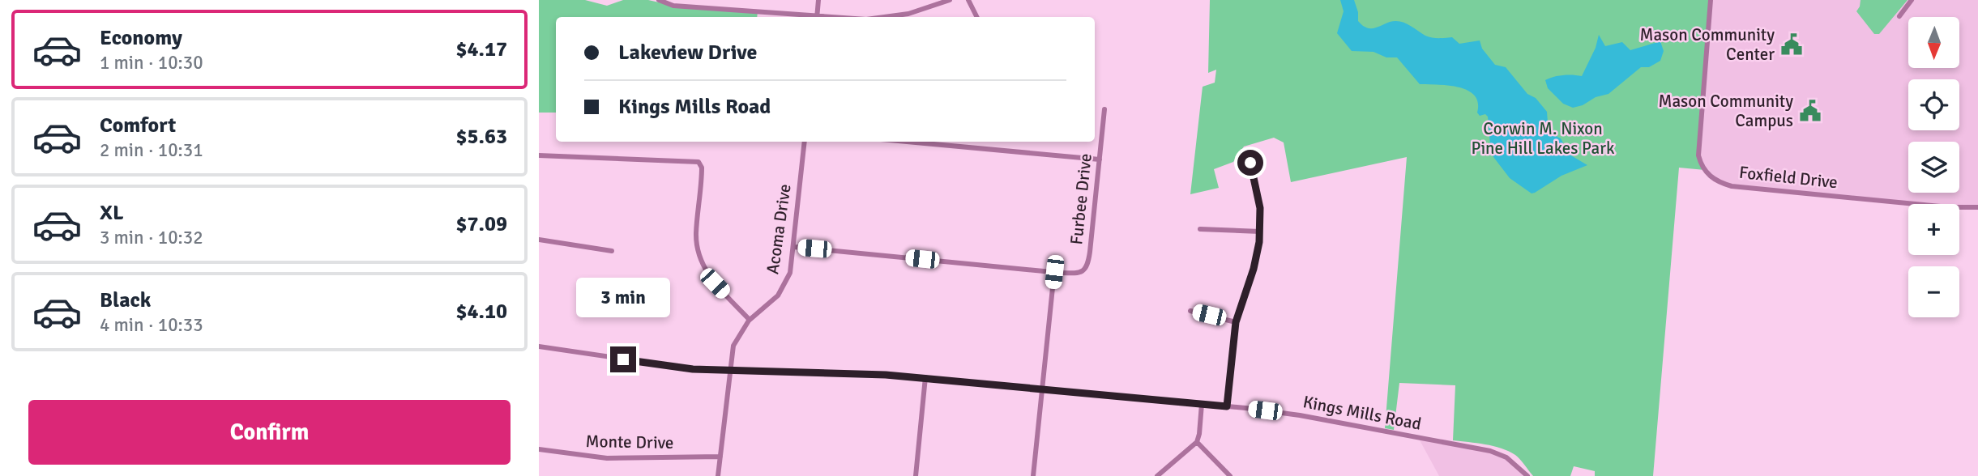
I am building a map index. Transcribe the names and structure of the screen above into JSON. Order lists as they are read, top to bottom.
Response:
{
  "streets": {
    "street": [
      "Foxfield Drive",
      "Furbee Drive",
      "Acoma Drive",
      "Kings Mills Road",
      "Monte Drive"
    ]
  },
  "crossings": [
    ["Furbee Drive", "Acoma Drive"],
    ["Acoma Drive", "Kings Mills Road"],
    ["Acoma Drive", "Monte Drive"]
  ],
  "parks": ["Corwin M. Nixon Pine Hill Lakes Park"],
  "places": {
    "public building": ["Mason Community Center", "Mason Community Campus"]
  },
  "north": "bottom",
  "page": {
    "list": [
      {
        "name": "Economy",
        "note": "1 min · 10:30",
        "value": "$4.17"
      },
      {
        "name": "Comfort",
        "note": "2 min · 10:31",
        "value": "$5.63"
      },
      {
        "name": "XL",
        "note": "3 min · 10:32",
        "value": "$7.09"
      },
      {
        "name": "Black",
        "note": "4 min · 10:33",
        "value": "$4.10"
      }
    ],
    "map_buttons": ["+", "−"],
    "banner": ["Lakeview Drive", "Kings Mills Road"],
    "bubble": "3 min",
    "buttons": "Confirm"
  }
}
